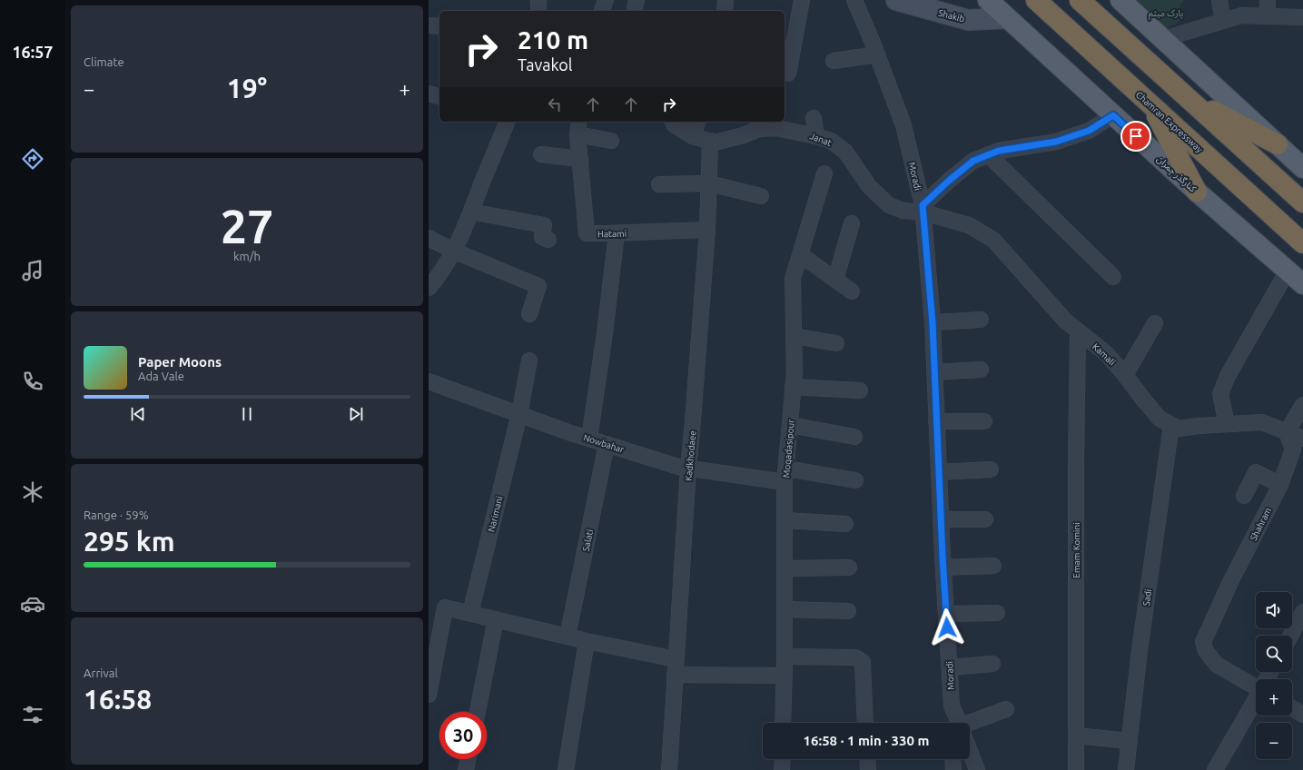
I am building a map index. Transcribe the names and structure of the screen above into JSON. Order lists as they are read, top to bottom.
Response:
{
  "streets": {
    "highway": ["Chamran Expressway"],
    "main road": ["Shakib", "کنارگذر چمران"],
    "street": [
      "Janat",
      "Moradi",
      "Hatami",
      "Kamali",
      "Nowbahar",
      "Moqadasipour",
      "Kadkhodaee",
      "Narimani",
      "Salati",
      "Emam Komini",
      "Sadi"
    ]
  },
  "crossings": [
    ["Shakib", "کنارگذر چمران"],
    ["Janat", "Moradi"],
    ["Janat", "Kamali"],
    ["Janat", "Kadkhodaee"],
    ["Moradi", "Kamali"],
    ["Hatami", "Kadkhodaee"],
    ["Kamali", "Emam Komini"],
    ["Kamali", "Sadi"],
    ["Nowbahar", "Moqadasipour"],
    ["Nowbahar", "Kadkhodaee"],
    ["Nowbahar", "Narimani"],
    ["Nowbahar", "Salati"]
  ],
  "parks": ["پارک میثم"],
  "page": {
    "tabs": "16:57",
    "tile": [
      "Climate",
      ["27", "km/h"],
      ["Range · 59%", "295 km"],
      ["Arrival", "16:58"]
    ],
    "turn": ["210 m", "Tavakol"],
    "heat": ["−", "19°", "+"],
    "song": ["Paper Moons", "Ada Vale"],
    "map_buttons": ["+", "−"],
    "limit": "30",
    "trip": "16:58 · 1 min · 330 m"
  }
}
